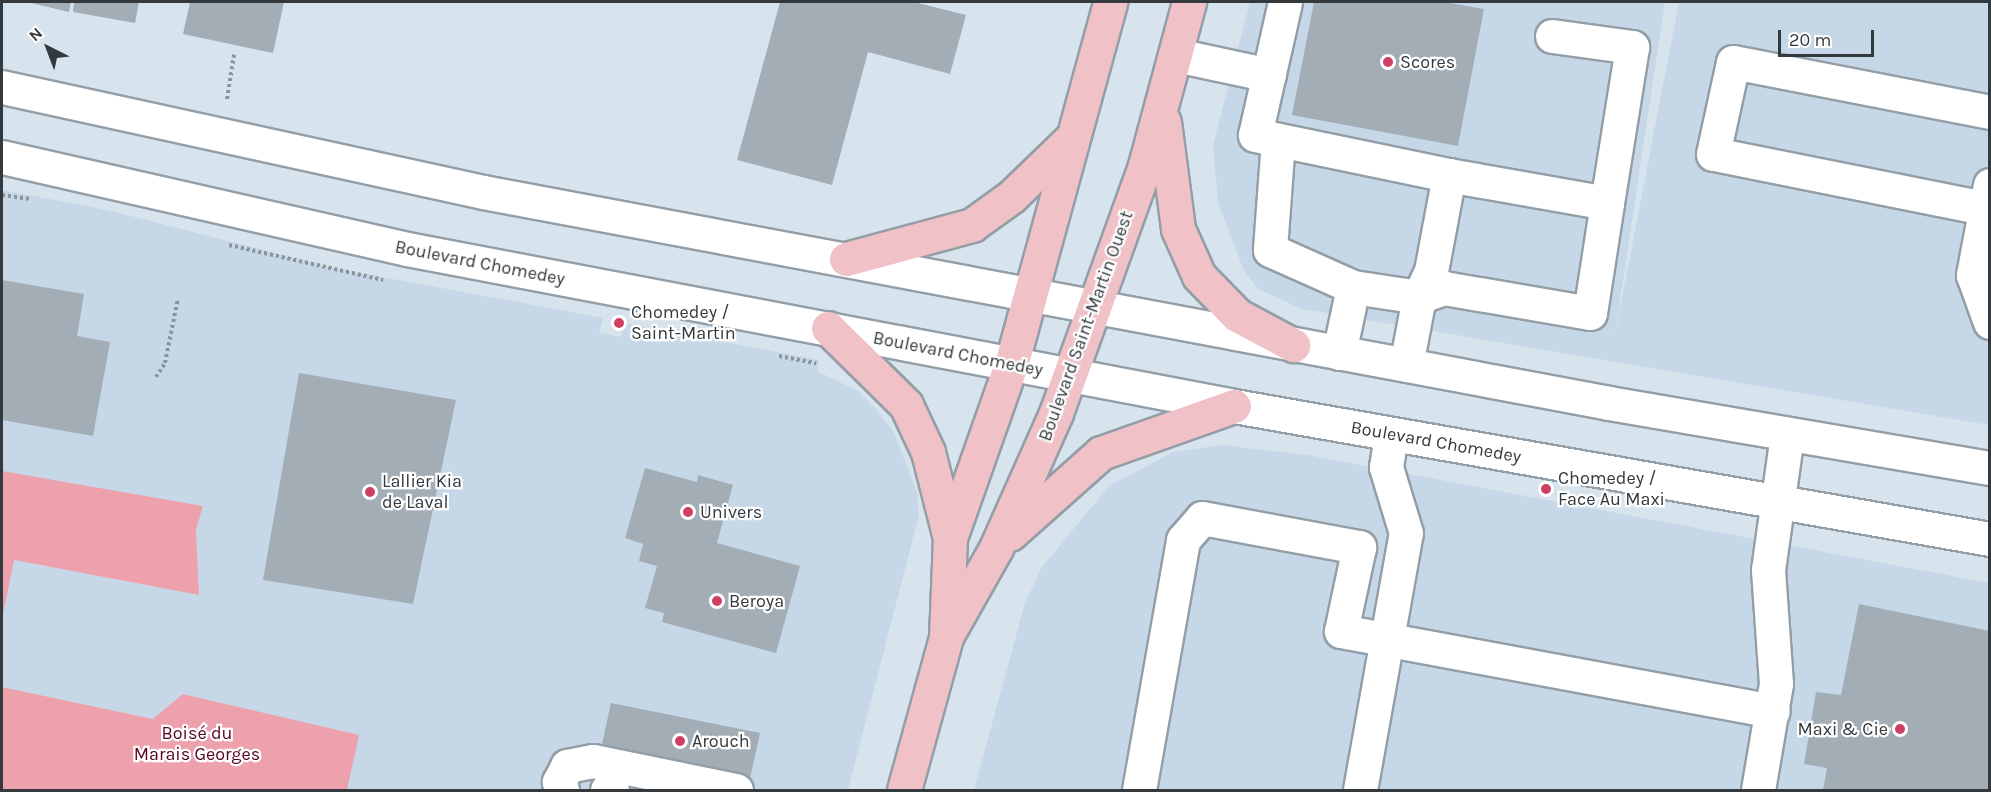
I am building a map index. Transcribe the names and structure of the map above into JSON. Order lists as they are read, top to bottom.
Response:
{
  "streets": {
    "main road": ["Boulevard Saint-Martin Ouest"],
    "street": ["Boulevard Chomedey"]
  },
  "crossings": [
    ["Boulevard Chomedey", "Boulevard Saint-Martin Ouest"]
  ],
  "parks": ["Boisé du Marais Georges"],
  "places": [
    "Scores",
    "Chomedey / Saint-Martin",
    "Chomedey / Face Au Maxi",
    "Lallier Kia de Laval",
    "Univers",
    "Beroya",
    "Maxi & Cie",
    "Arouch"
  ],
  "scale_bar": "20 m",
  "north": "top left"
}
